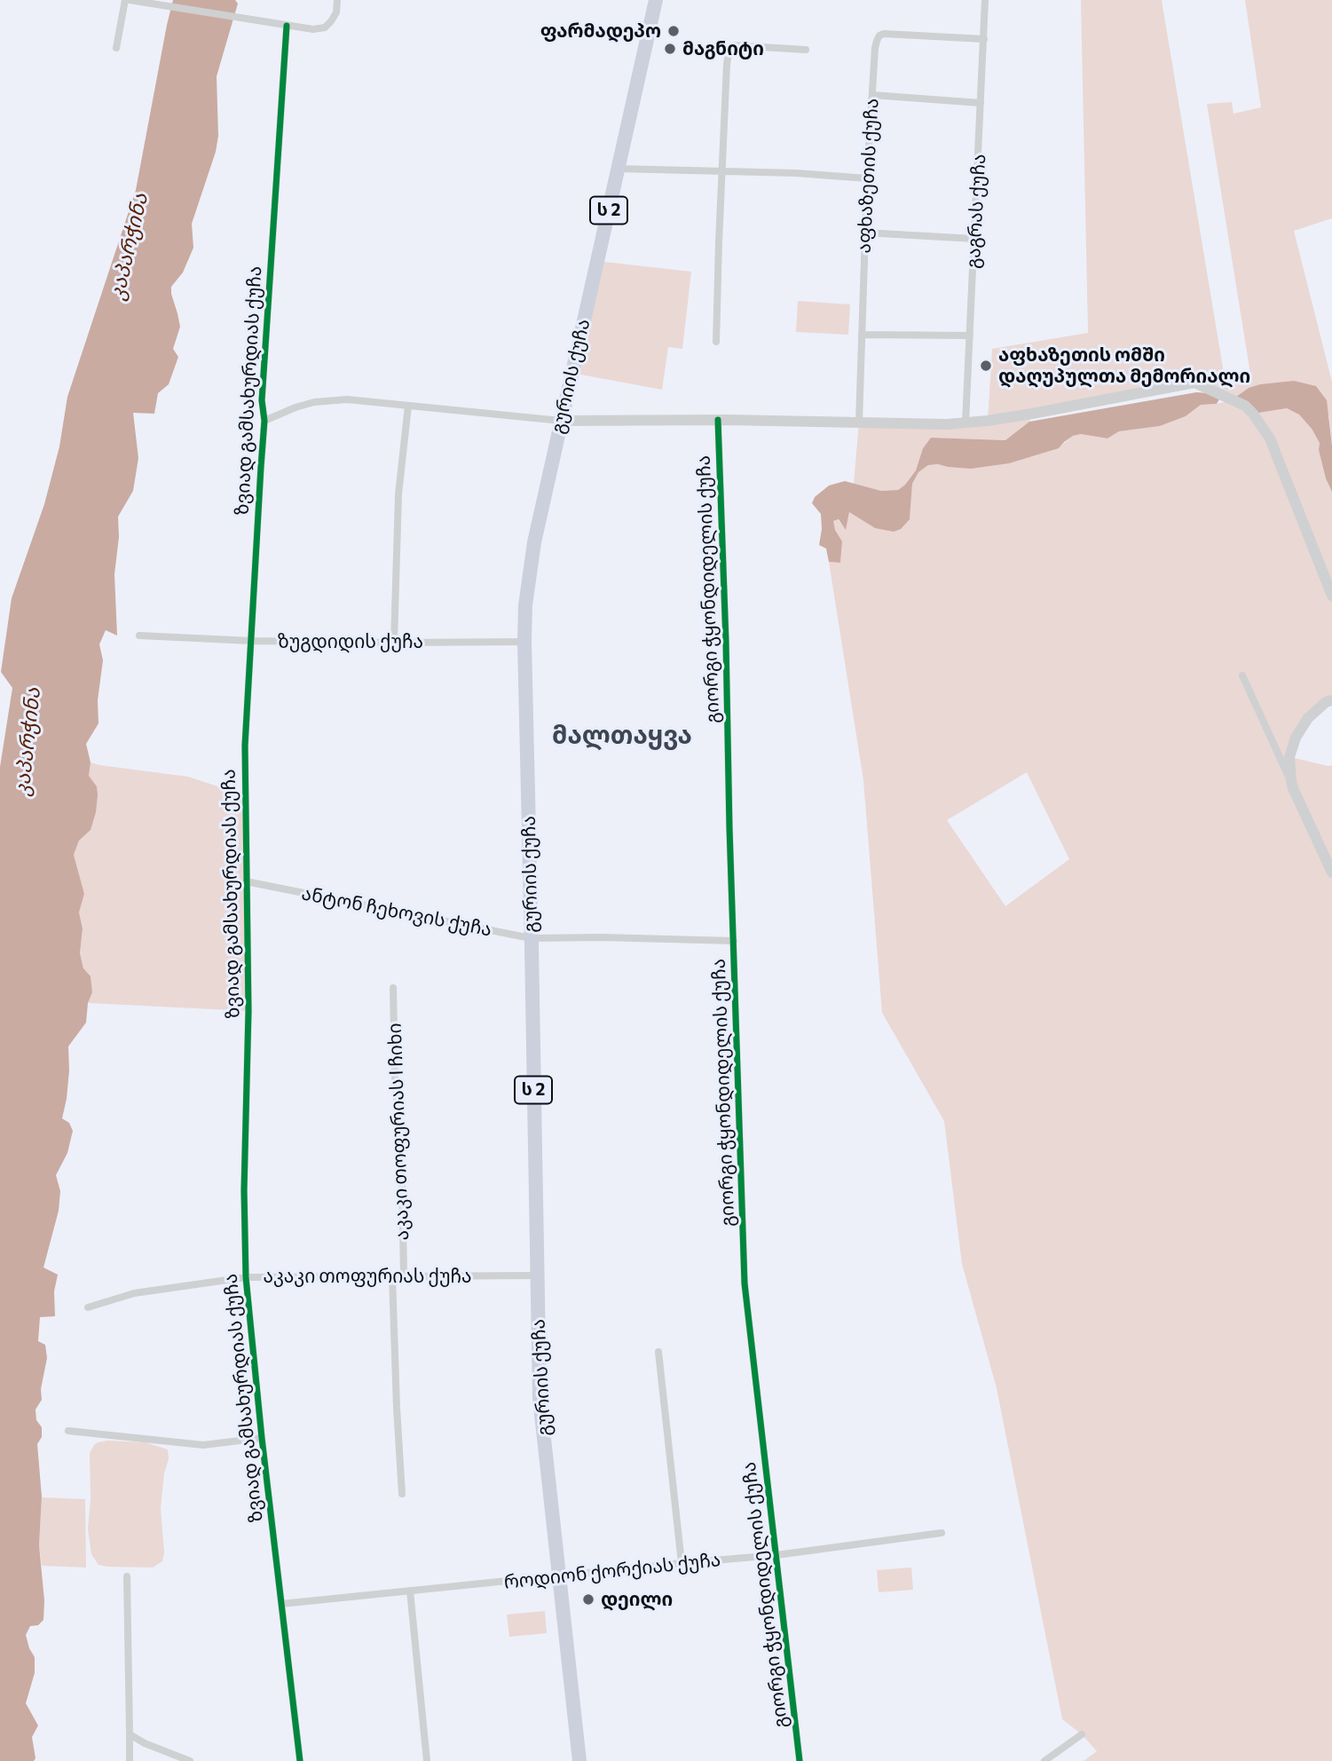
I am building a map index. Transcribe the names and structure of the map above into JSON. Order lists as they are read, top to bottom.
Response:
{
  "streets": {
    "highway": ["ს 2", "გურიის ქუჩა"],
    "street": [
      "აფხაზეთის ქუჩა",
      "გაგრას ქუჩა",
      "ზვიად გამსახურდიას ქუჩა",
      "გიორგი ჭყონდიდელის ქუჩა",
      "ზუგდიდის ქუჩა",
      "ანტონ ჩეხოვის ქუჩა",
      "აკაკი თოფურიას I ჩიხი",
      "აკაკი თოფურიას ქუჩა",
      "როდიონ ქორქიას ქუჩა"
    ]
  },
  "crossings": [
    ["აფხაზეთის ქუჩა", "გაგრას ქუჩა"],
    ["გურიის ქუჩა", "ზუგდიდის ქუჩა"],
    ["გურიის ქუჩა", "ანტონ ჩეხოვის ქუჩა"],
    ["გურიის ქუჩა", "აკაკი თოფურიას ქუჩა"],
    ["გურიის ქუჩა", "როდიონ ქორქიას ქუჩა"],
    ["ზვიად გამსახურდიას ქუჩა", "ზუგდიდის ქუჩა"],
    ["ზვიად გამსახურდიას ქუჩა", "ანტონ ჩეხოვის ქუჩა"],
    ["ზვიად გამსახურდიას ქუჩა", "აკაკი თოფურიას ქუჩა"],
    ["ზვიად გამსახურდიას ქუჩა", "როდიონ ქორქიას ქუჩა"],
    ["გიორგი ჭყონდიდელის ქუჩა", "ანტონ ჩეხოვის ქუჩა"],
    ["გიორგი ჭყონდიდელის ქუჩა", "როდიონ ქორქიას ქუჩა"],
    ["აკაკი თოფურიას I ჩიხი", "აკაკი თოფურიას ქუჩა"]
  ],
  "districts": ["მალთაყვა"],
  "water": ["კაპარჭინა"],
  "places": [
    "ფარმადეპო",
    "მაგნიტი",
    "აფხაზეთის ომში დაღუპულთა მემორიალი",
    "დეილი"
  ]
}
